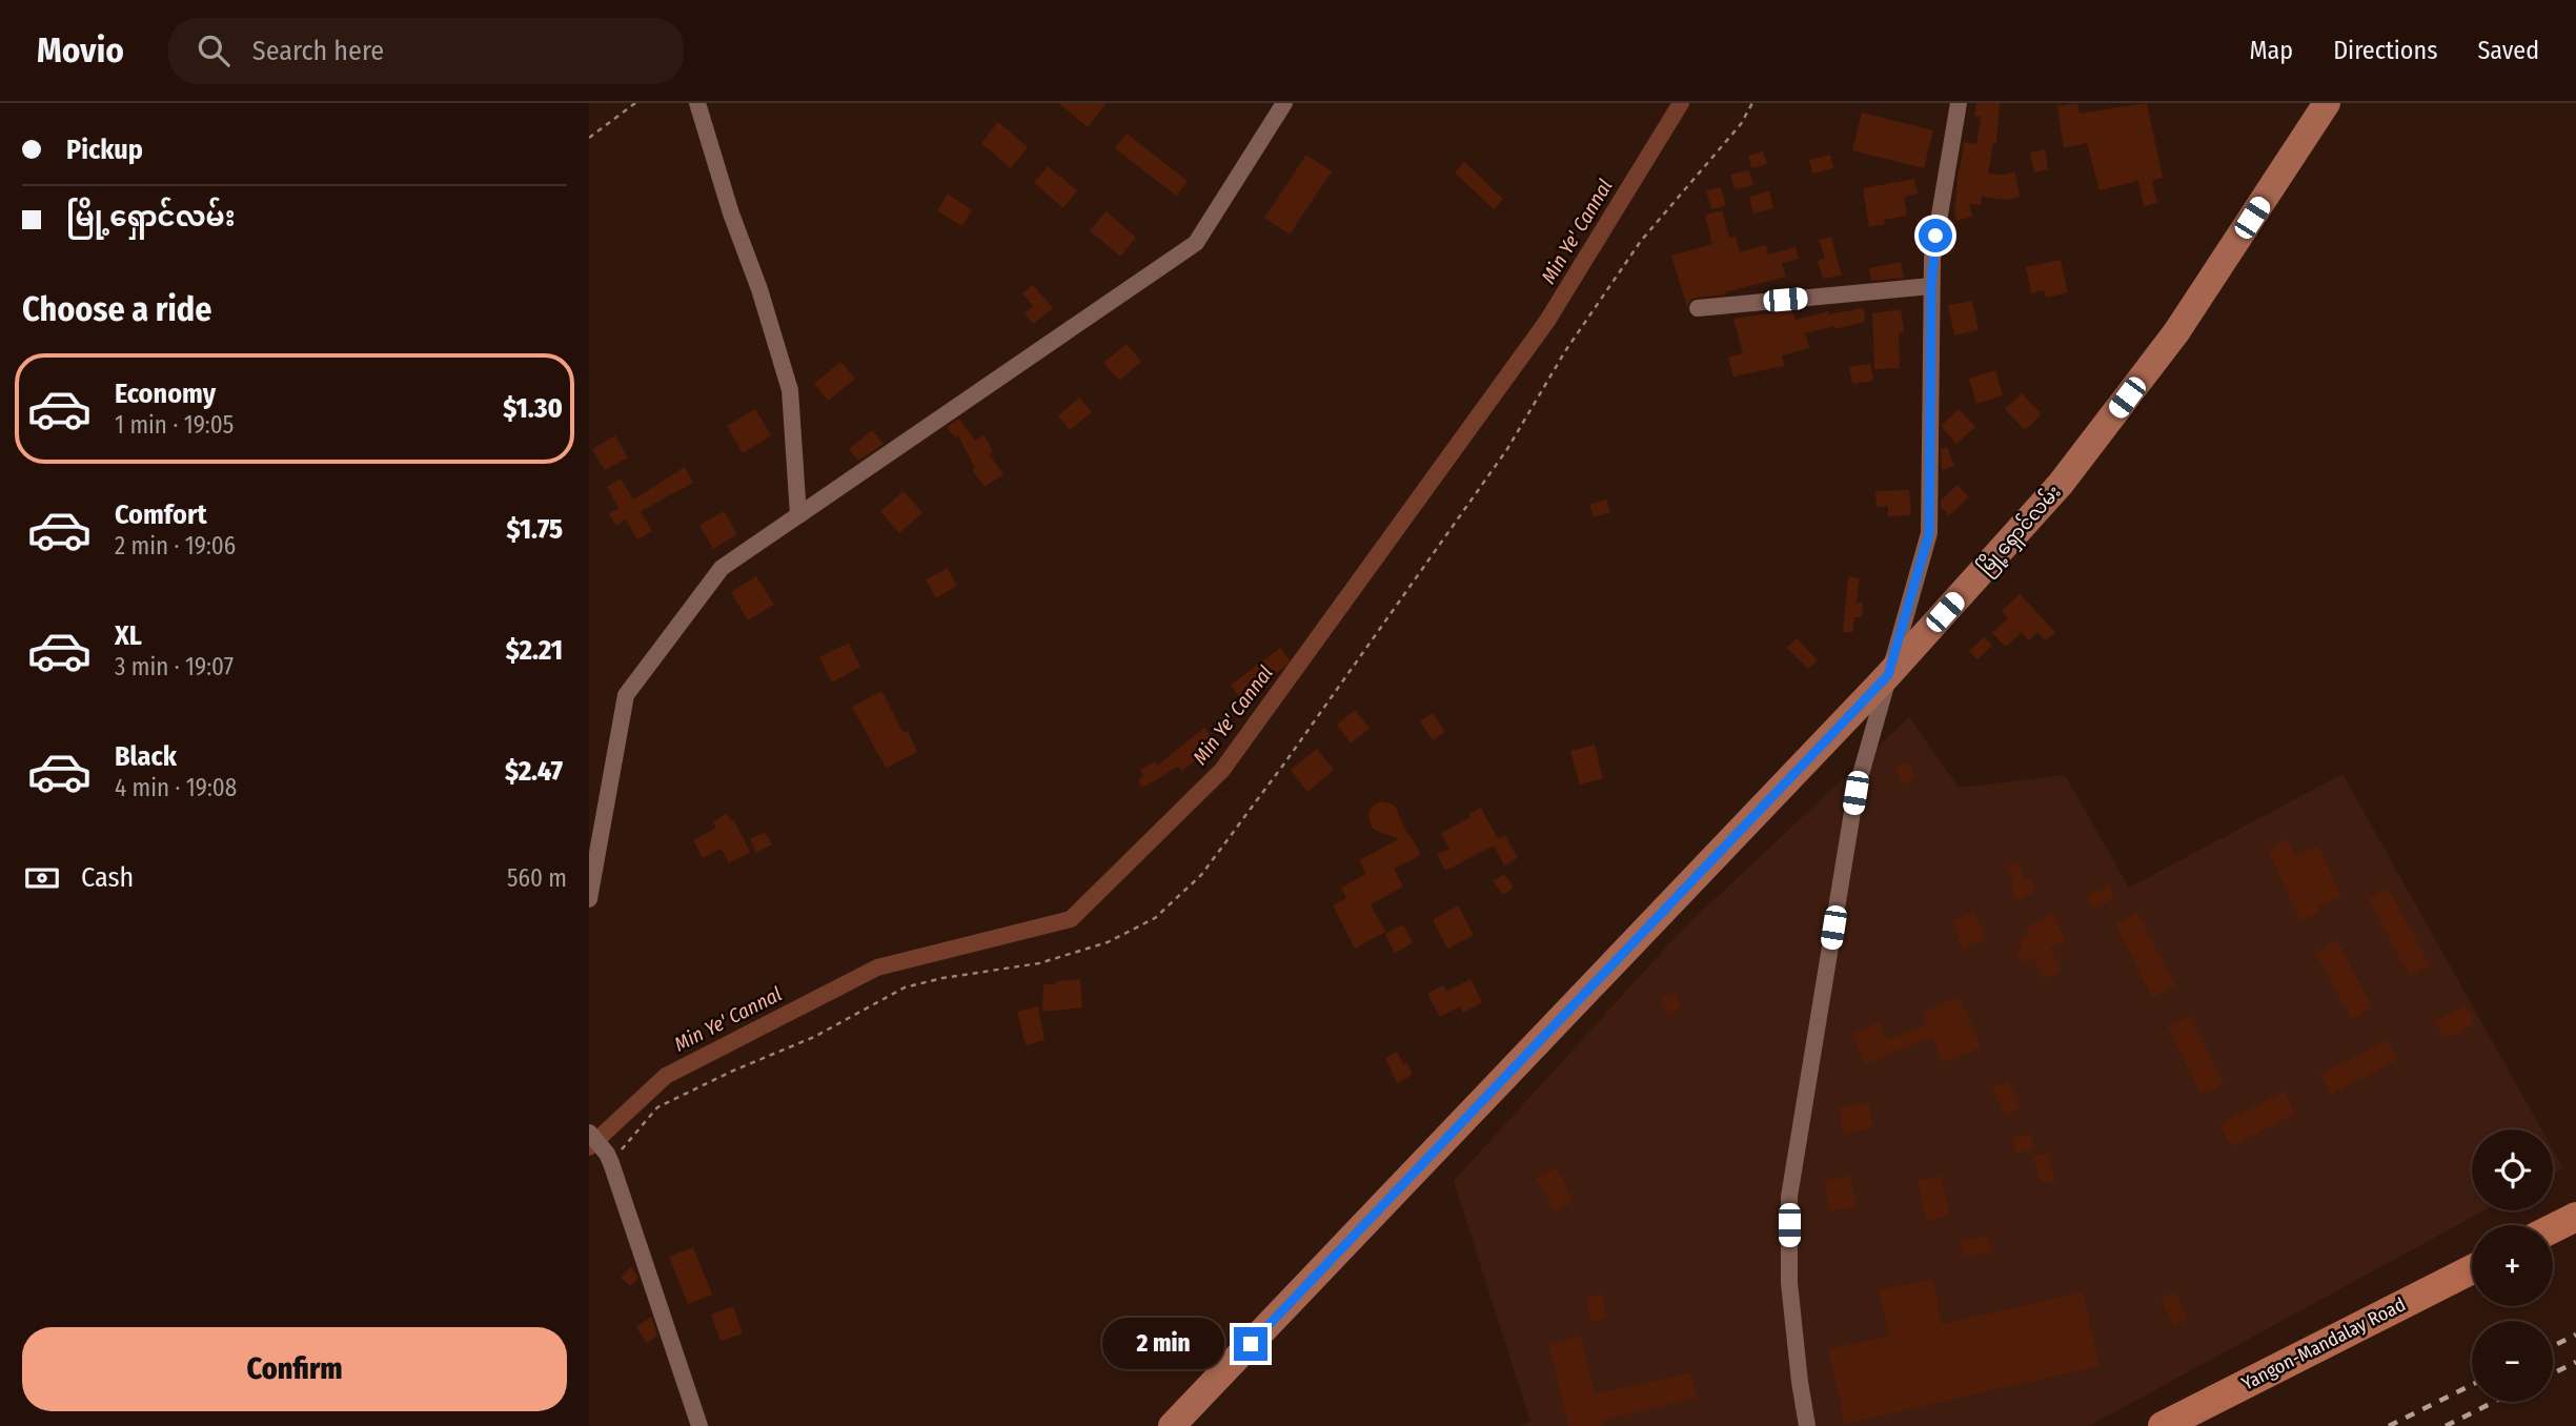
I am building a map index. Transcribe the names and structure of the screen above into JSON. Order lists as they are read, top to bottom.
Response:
{
  "streets": {
    "highway": ["Yangon-Mandalay Road"],
    "main road": ["မြို့ရှောင်လမ်း"]
  },
  "water": ["Min Ye' Cannal"],
  "page": {
    "header": "Movio",
    "search": "Search here",
    "nav": ["Map", "Directions", "Saved"],
    "banner": ["Pickup", "မြို့ရှောင်လမ်း"],
    "heading": "Choose a ride",
    "list": [
      {
        "name": "Economy",
        "note": "1 min · 19:05",
        "value": "$1.30"
      },
      {
        "name": "Comfort",
        "note": "2 min · 19:06",
        "value": "$1.75"
      },
      {
        "name": "XL",
        "note": "3 min · 19:07",
        "value": "$2.21"
      },
      {
        "name": "Black",
        "note": "4 min · 19:08",
        "value": "$2.47"
      }
    ],
    "pay": ["Cash", "560 m"],
    "map_buttons": ["+", "−"],
    "buttons": "Confirm",
    "bubble": "2 min"
  }
}
